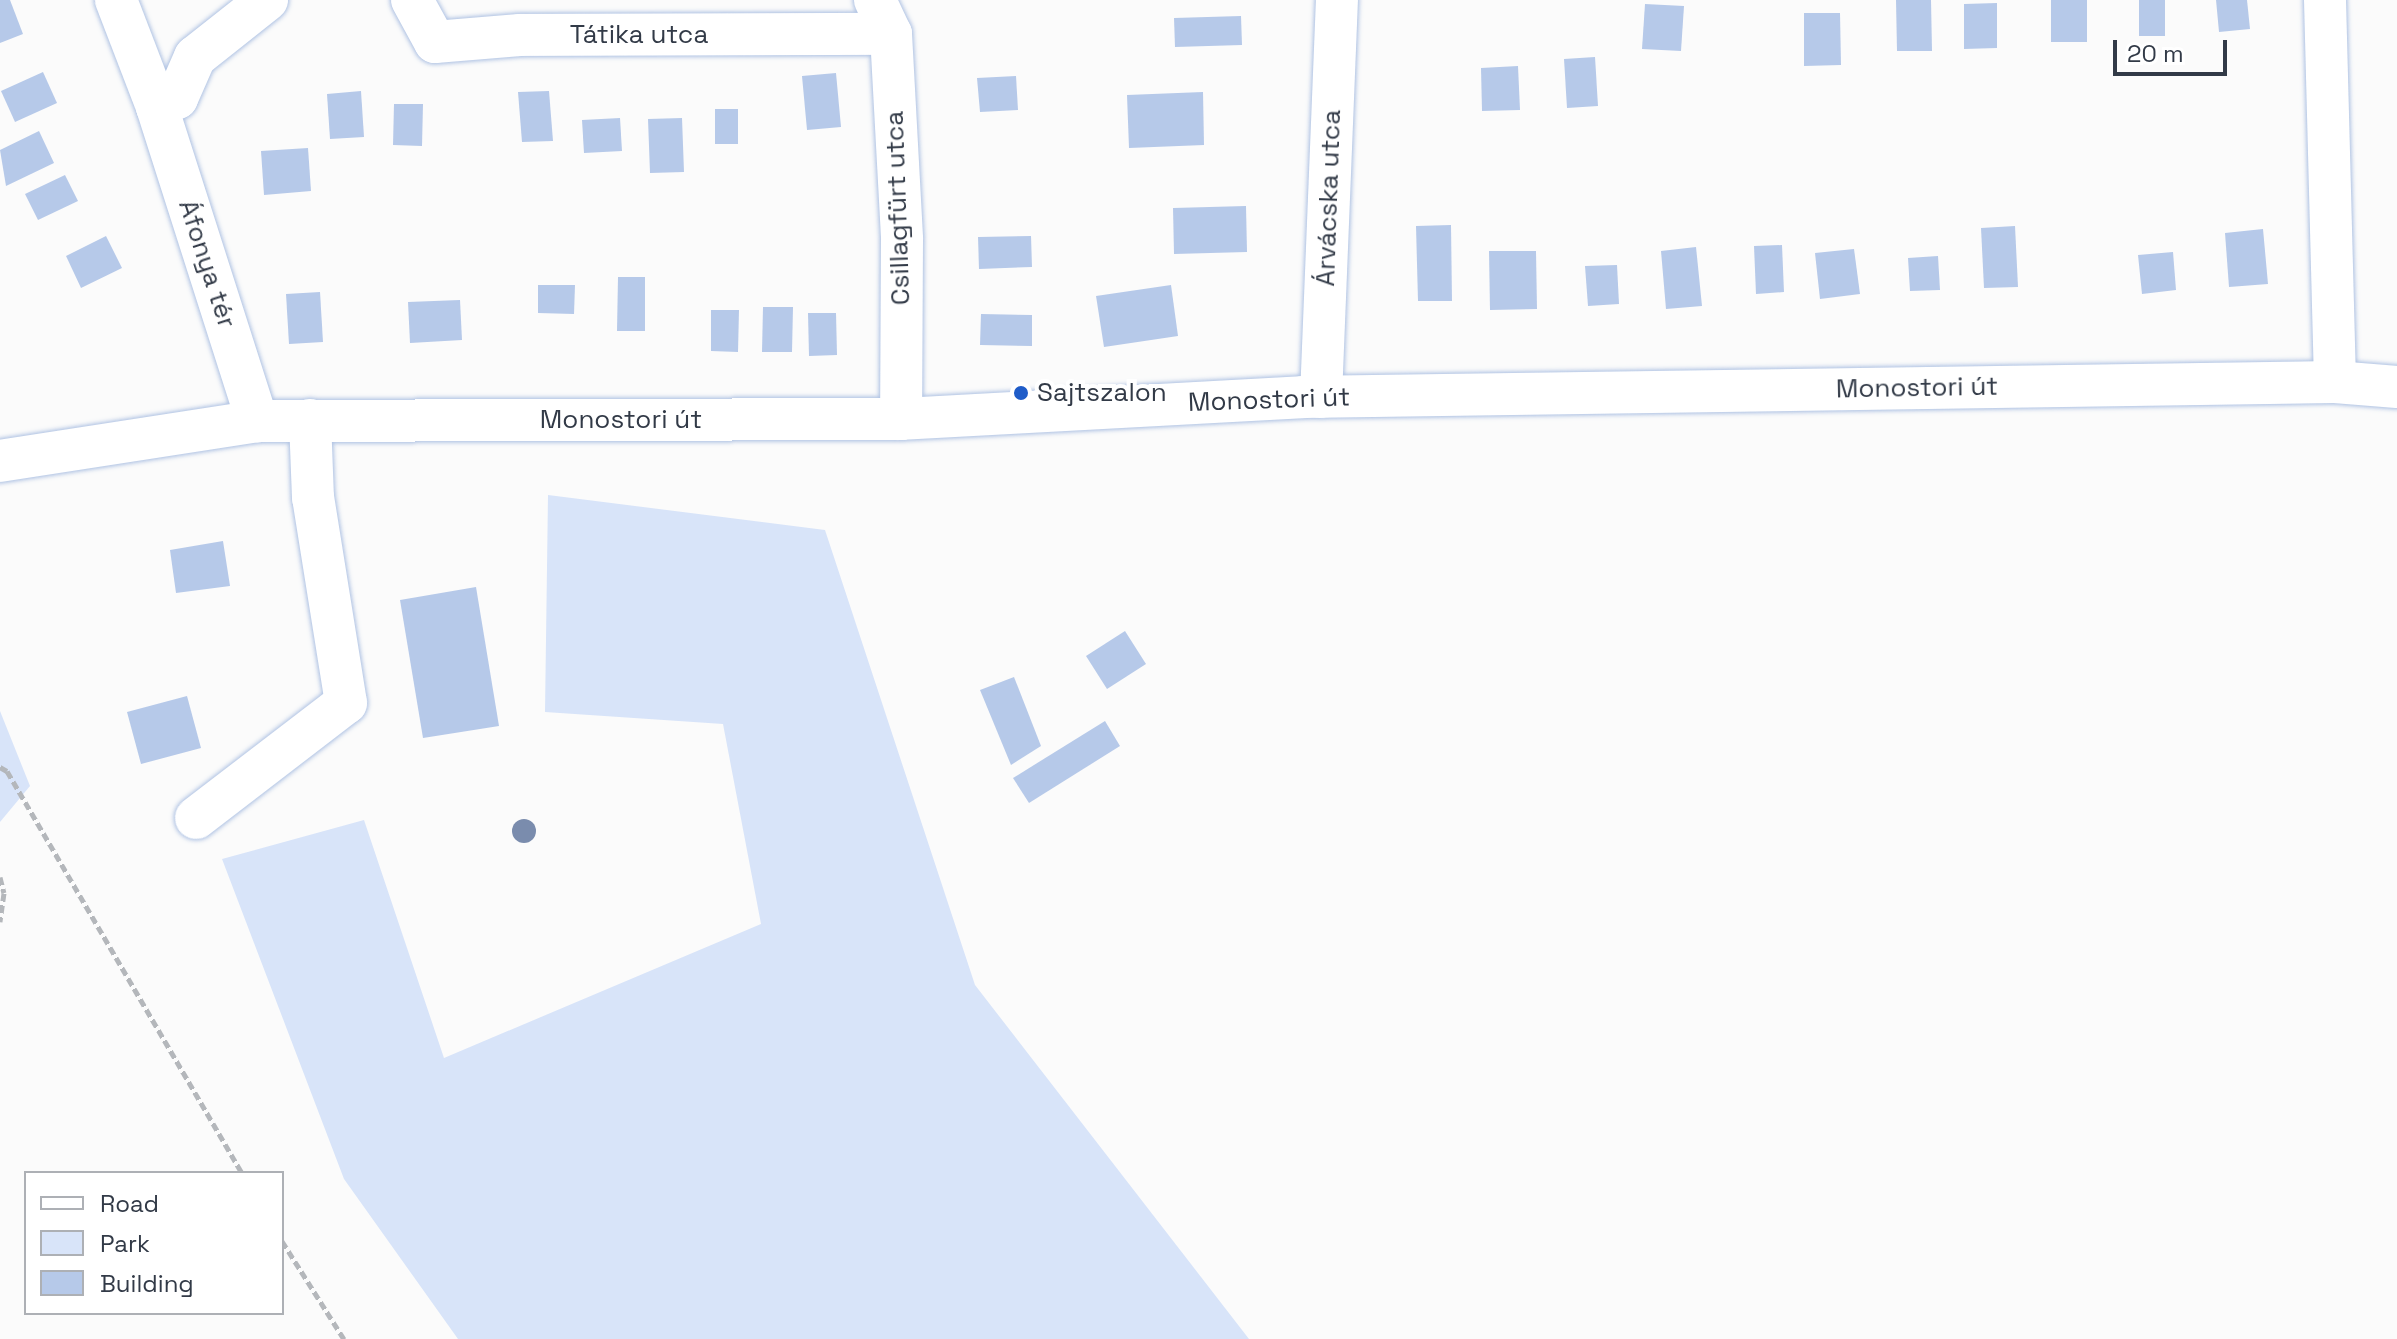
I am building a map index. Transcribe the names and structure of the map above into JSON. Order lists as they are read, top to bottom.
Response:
{
  "streets": {
    "street": [
      "Tátika utca",
      "Árvácska utca",
      "Csillagfürt utca",
      "Áfonya tér",
      "Monostori út"
    ]
  },
  "crossings": [
    ["Tátika utca", "Csillagfürt utca"],
    ["Árvácska utca", "Monostori út"],
    ["Csillagfürt utca", "Monostori út"],
    ["Áfonya tér", "Monostori út"]
  ],
  "places": ["Sajtszalon"],
  "legend": ["Road", "Park", "Building"],
  "scale_bar": "20 m"
}
